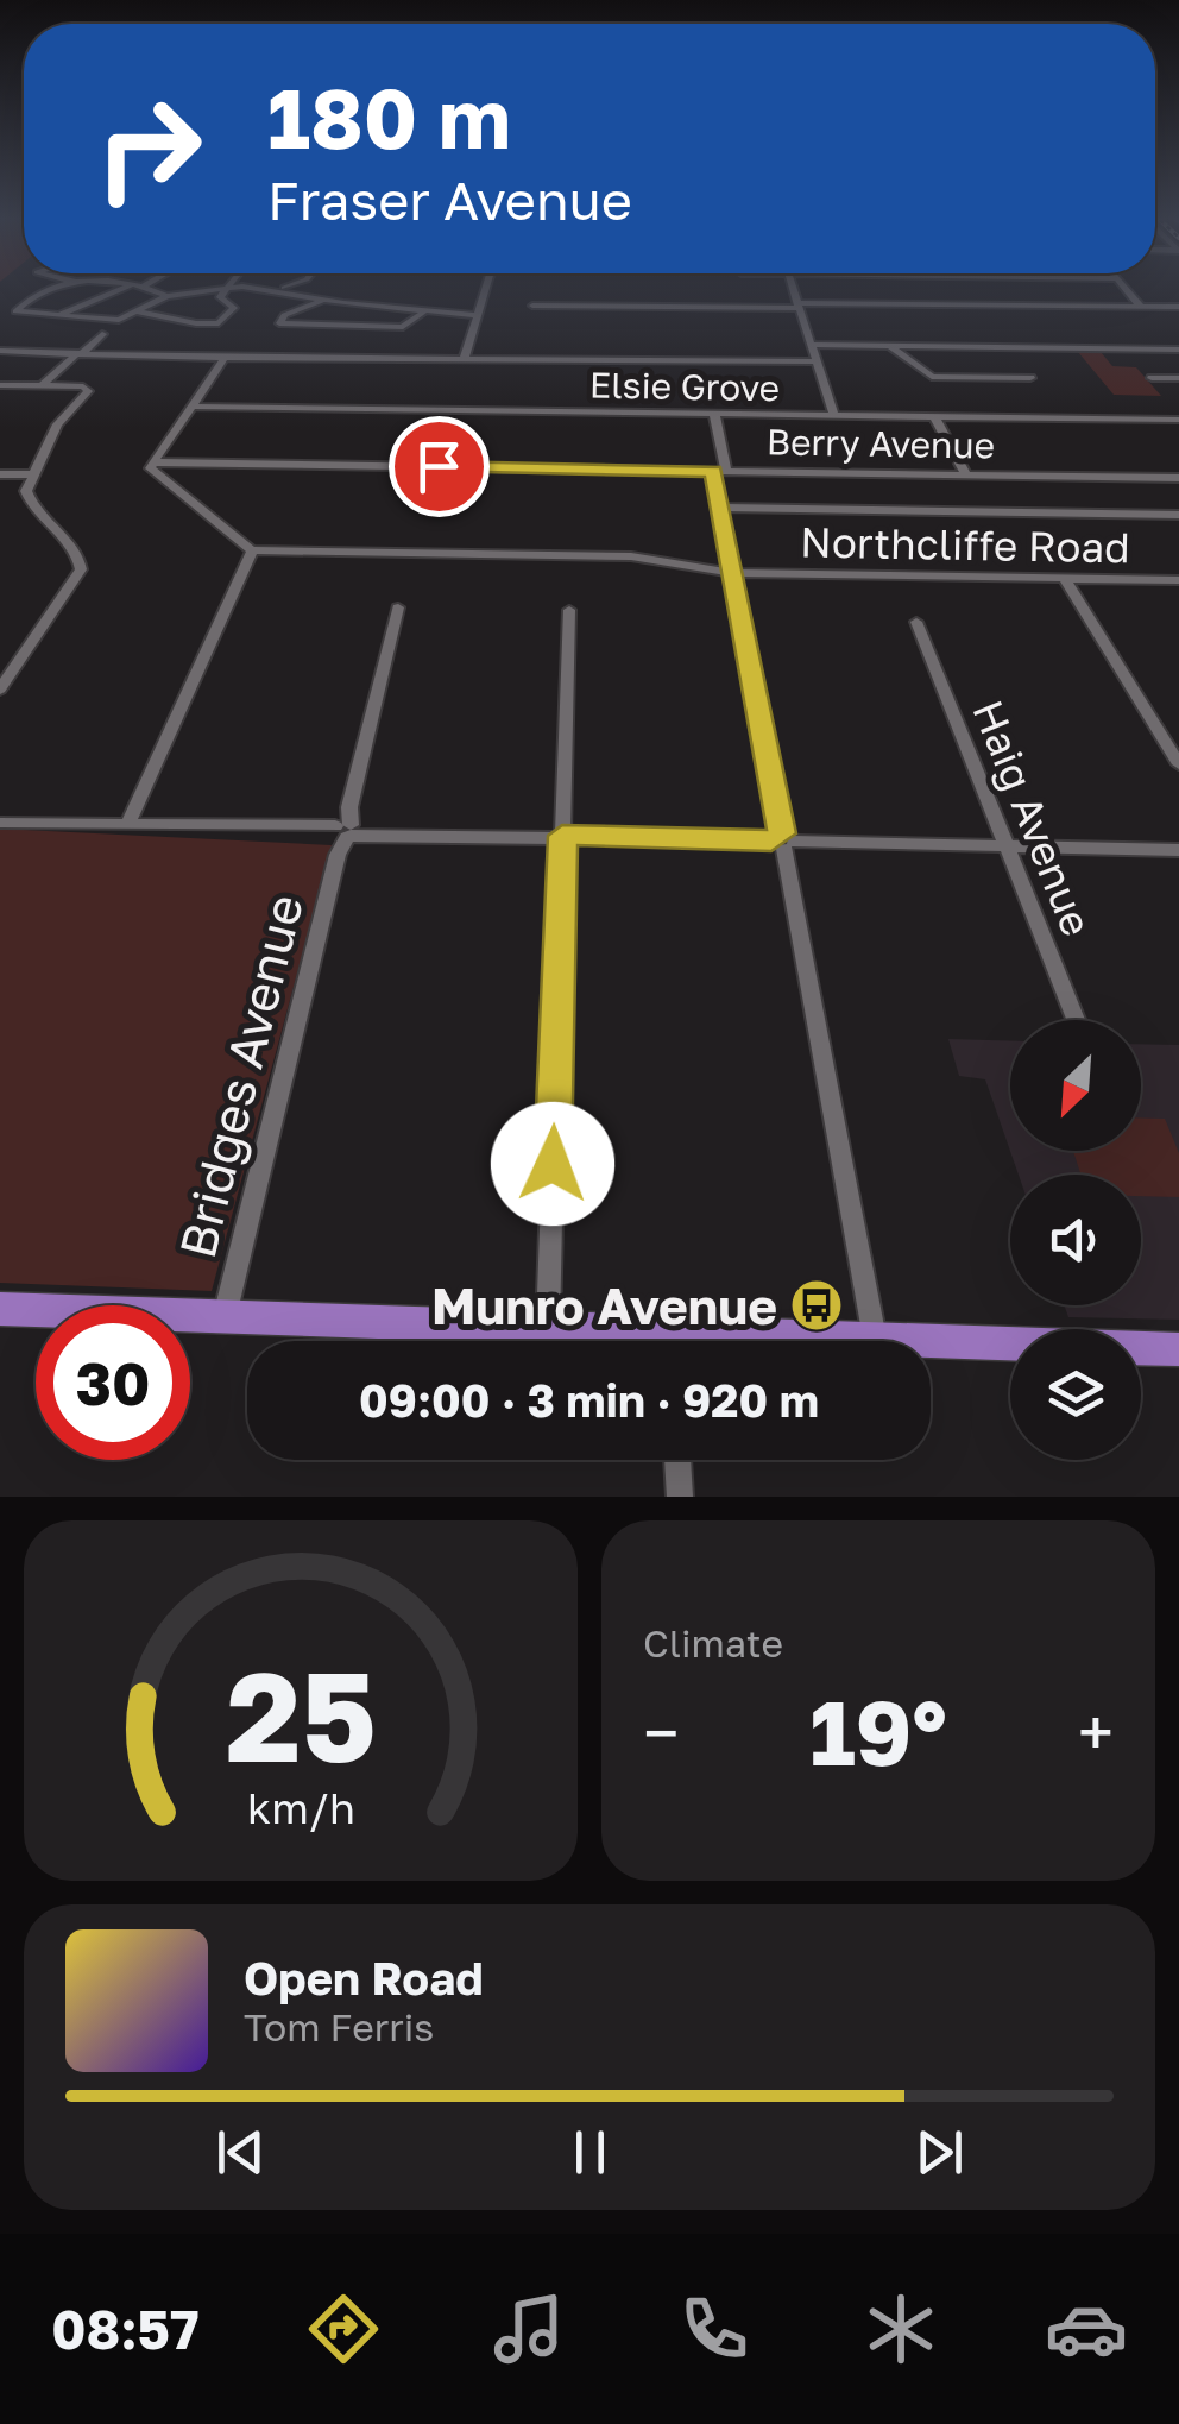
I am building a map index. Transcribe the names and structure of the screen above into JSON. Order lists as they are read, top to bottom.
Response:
{
  "streets": {
    "street": [
      "Elsie Grove",
      "Berry Avenue",
      "Northcliffe Road",
      "Haig Avenue",
      "Bridges Avenue"
    ]
  },
  "places": {
    "bus stop": ["Munro Avenue"]
  },
  "north": "bottom left",
  "page": {
    "turn": ["180 m", "Fraser Avenue"],
    "limit": "30",
    "trip": "09:00 · 3 min · 920 m",
    "tile": "Climate",
    "heat": ["−", "19°", "+"],
    "song": ["Open Road", "Tom Ferris"],
    "tabs": "08:57",
    "gauge": ["25", "km/h"]
  }
}
